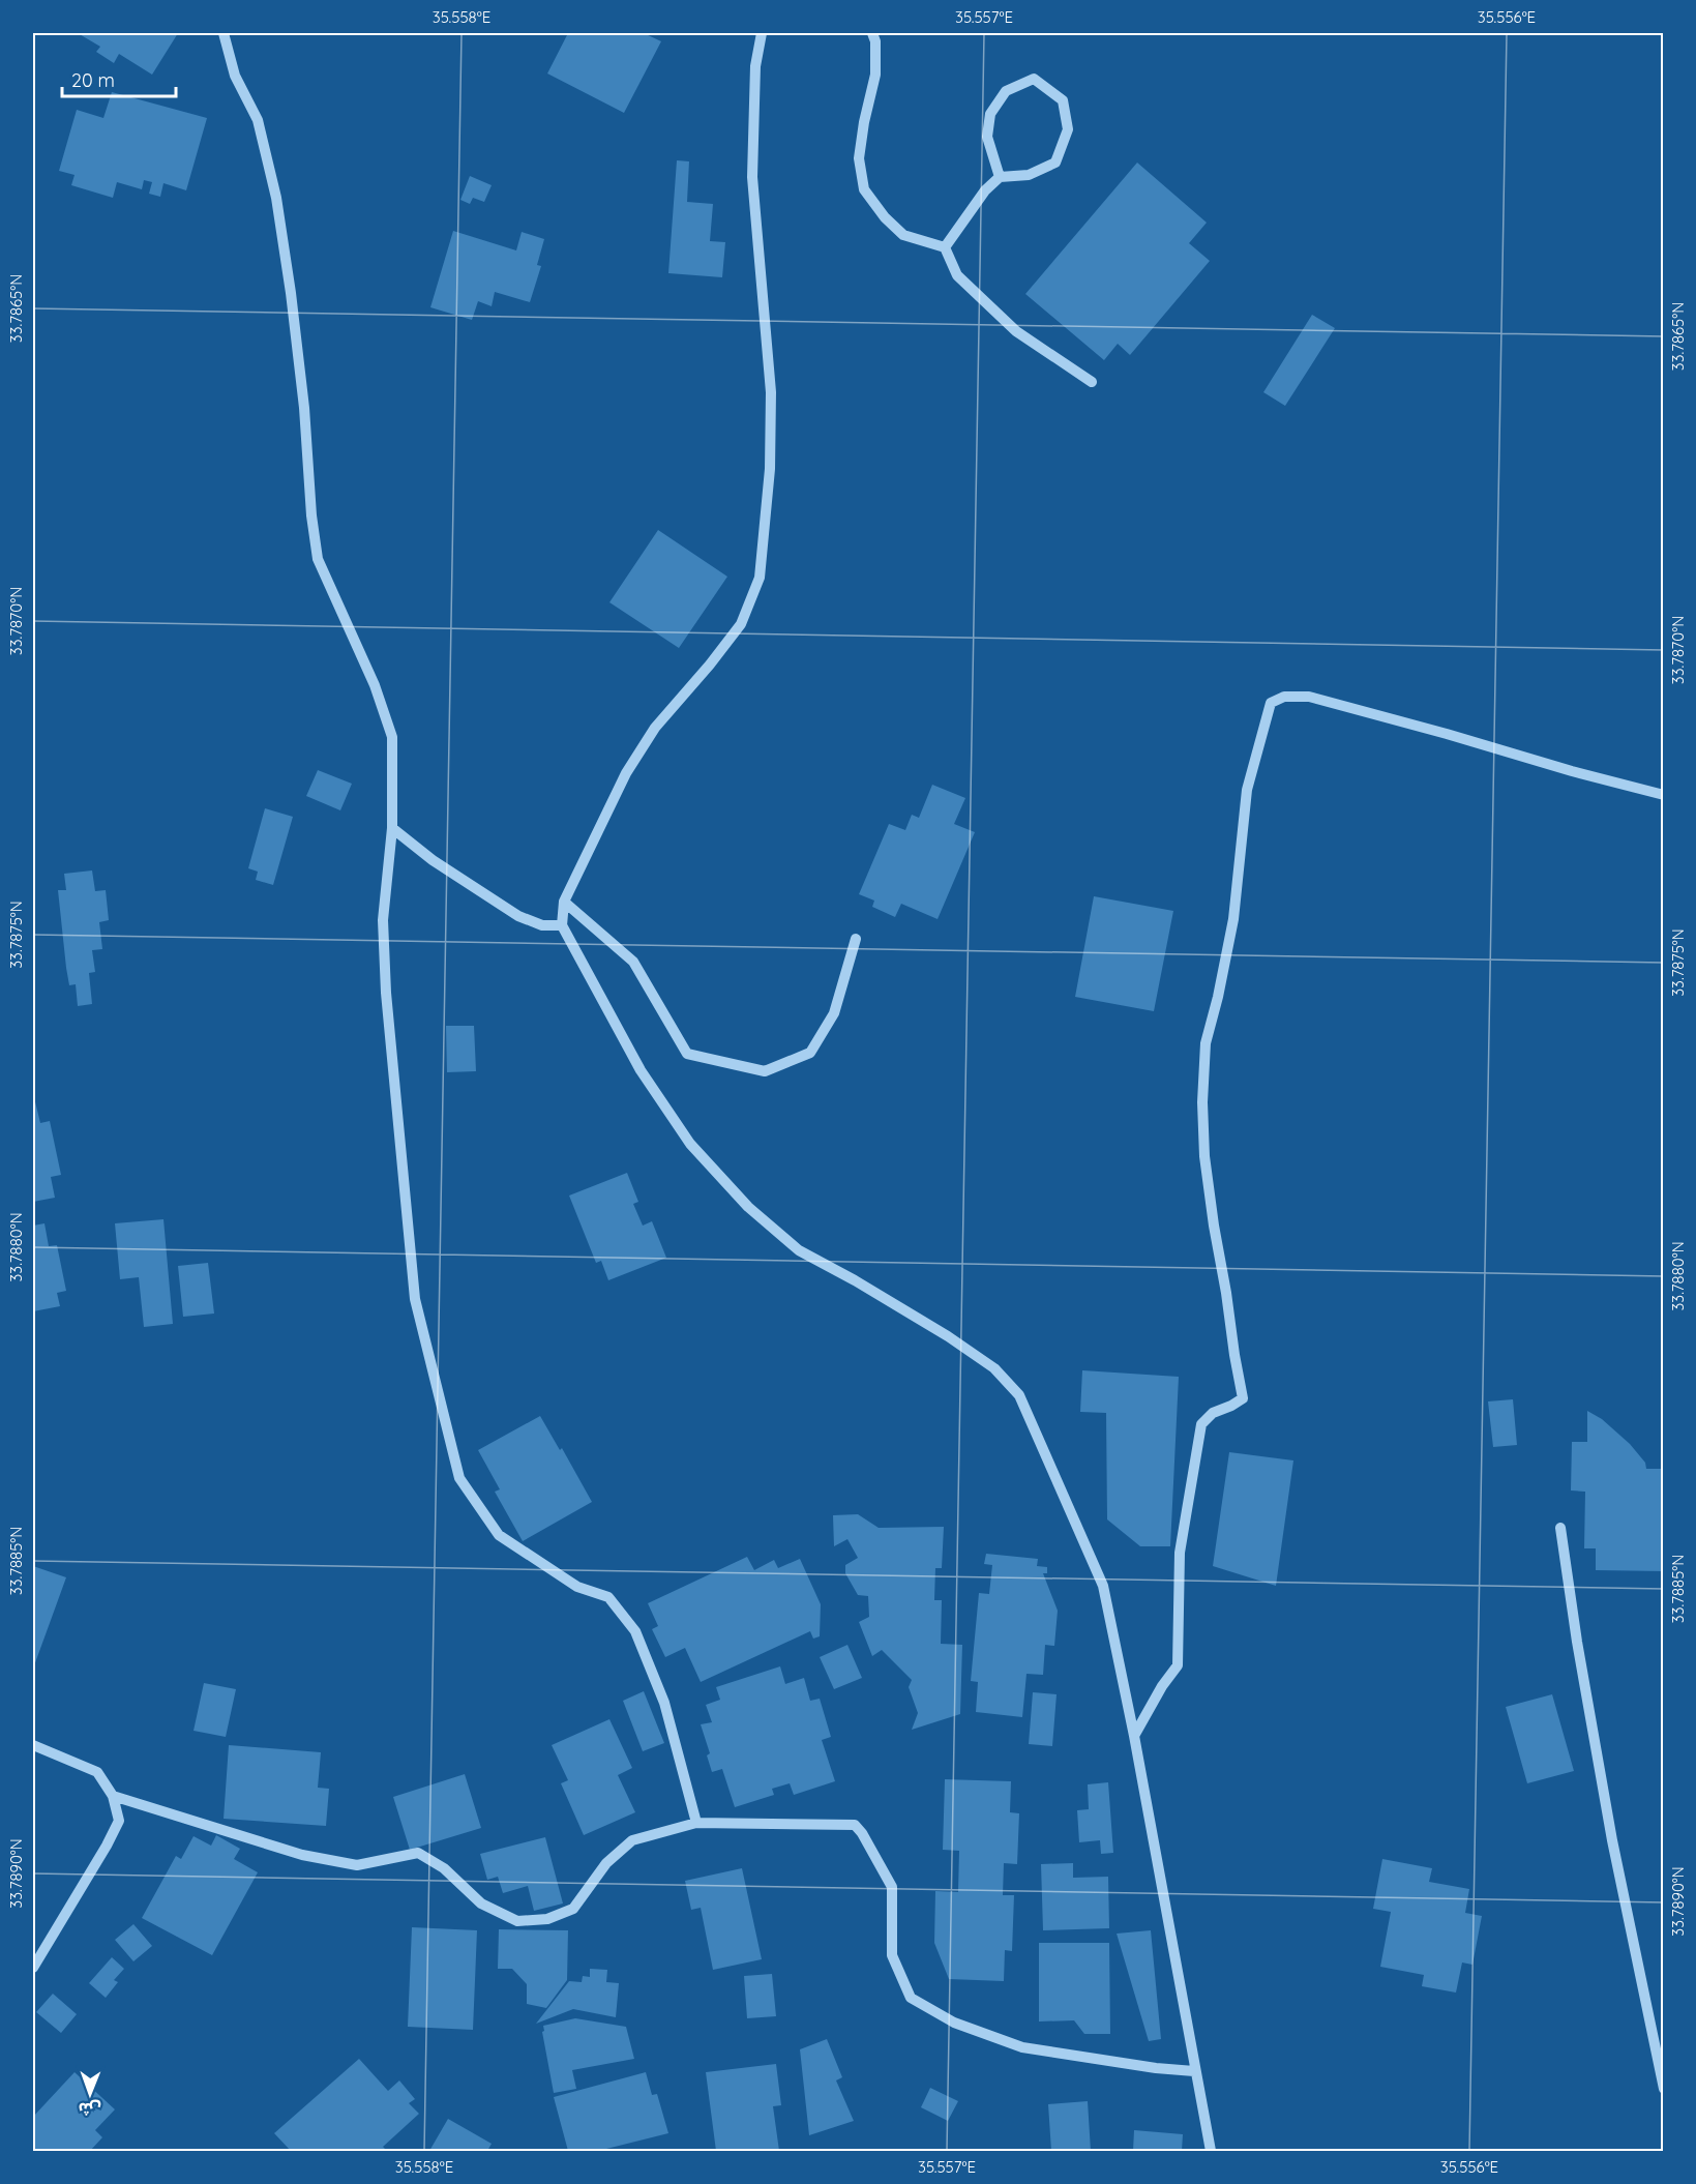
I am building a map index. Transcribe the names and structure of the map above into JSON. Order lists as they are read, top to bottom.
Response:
{
  "scale_bar": "20 m",
  "north": "bottom",
  "coordinates": [
    "35.558°E",
    "35.557°E",
    "35.556°E",
    "33.7865°N",
    "33.7870°N",
    "33.7875°N",
    "33.7880°N",
    "33.7885°N",
    "33.7890°N"
  ]
}
